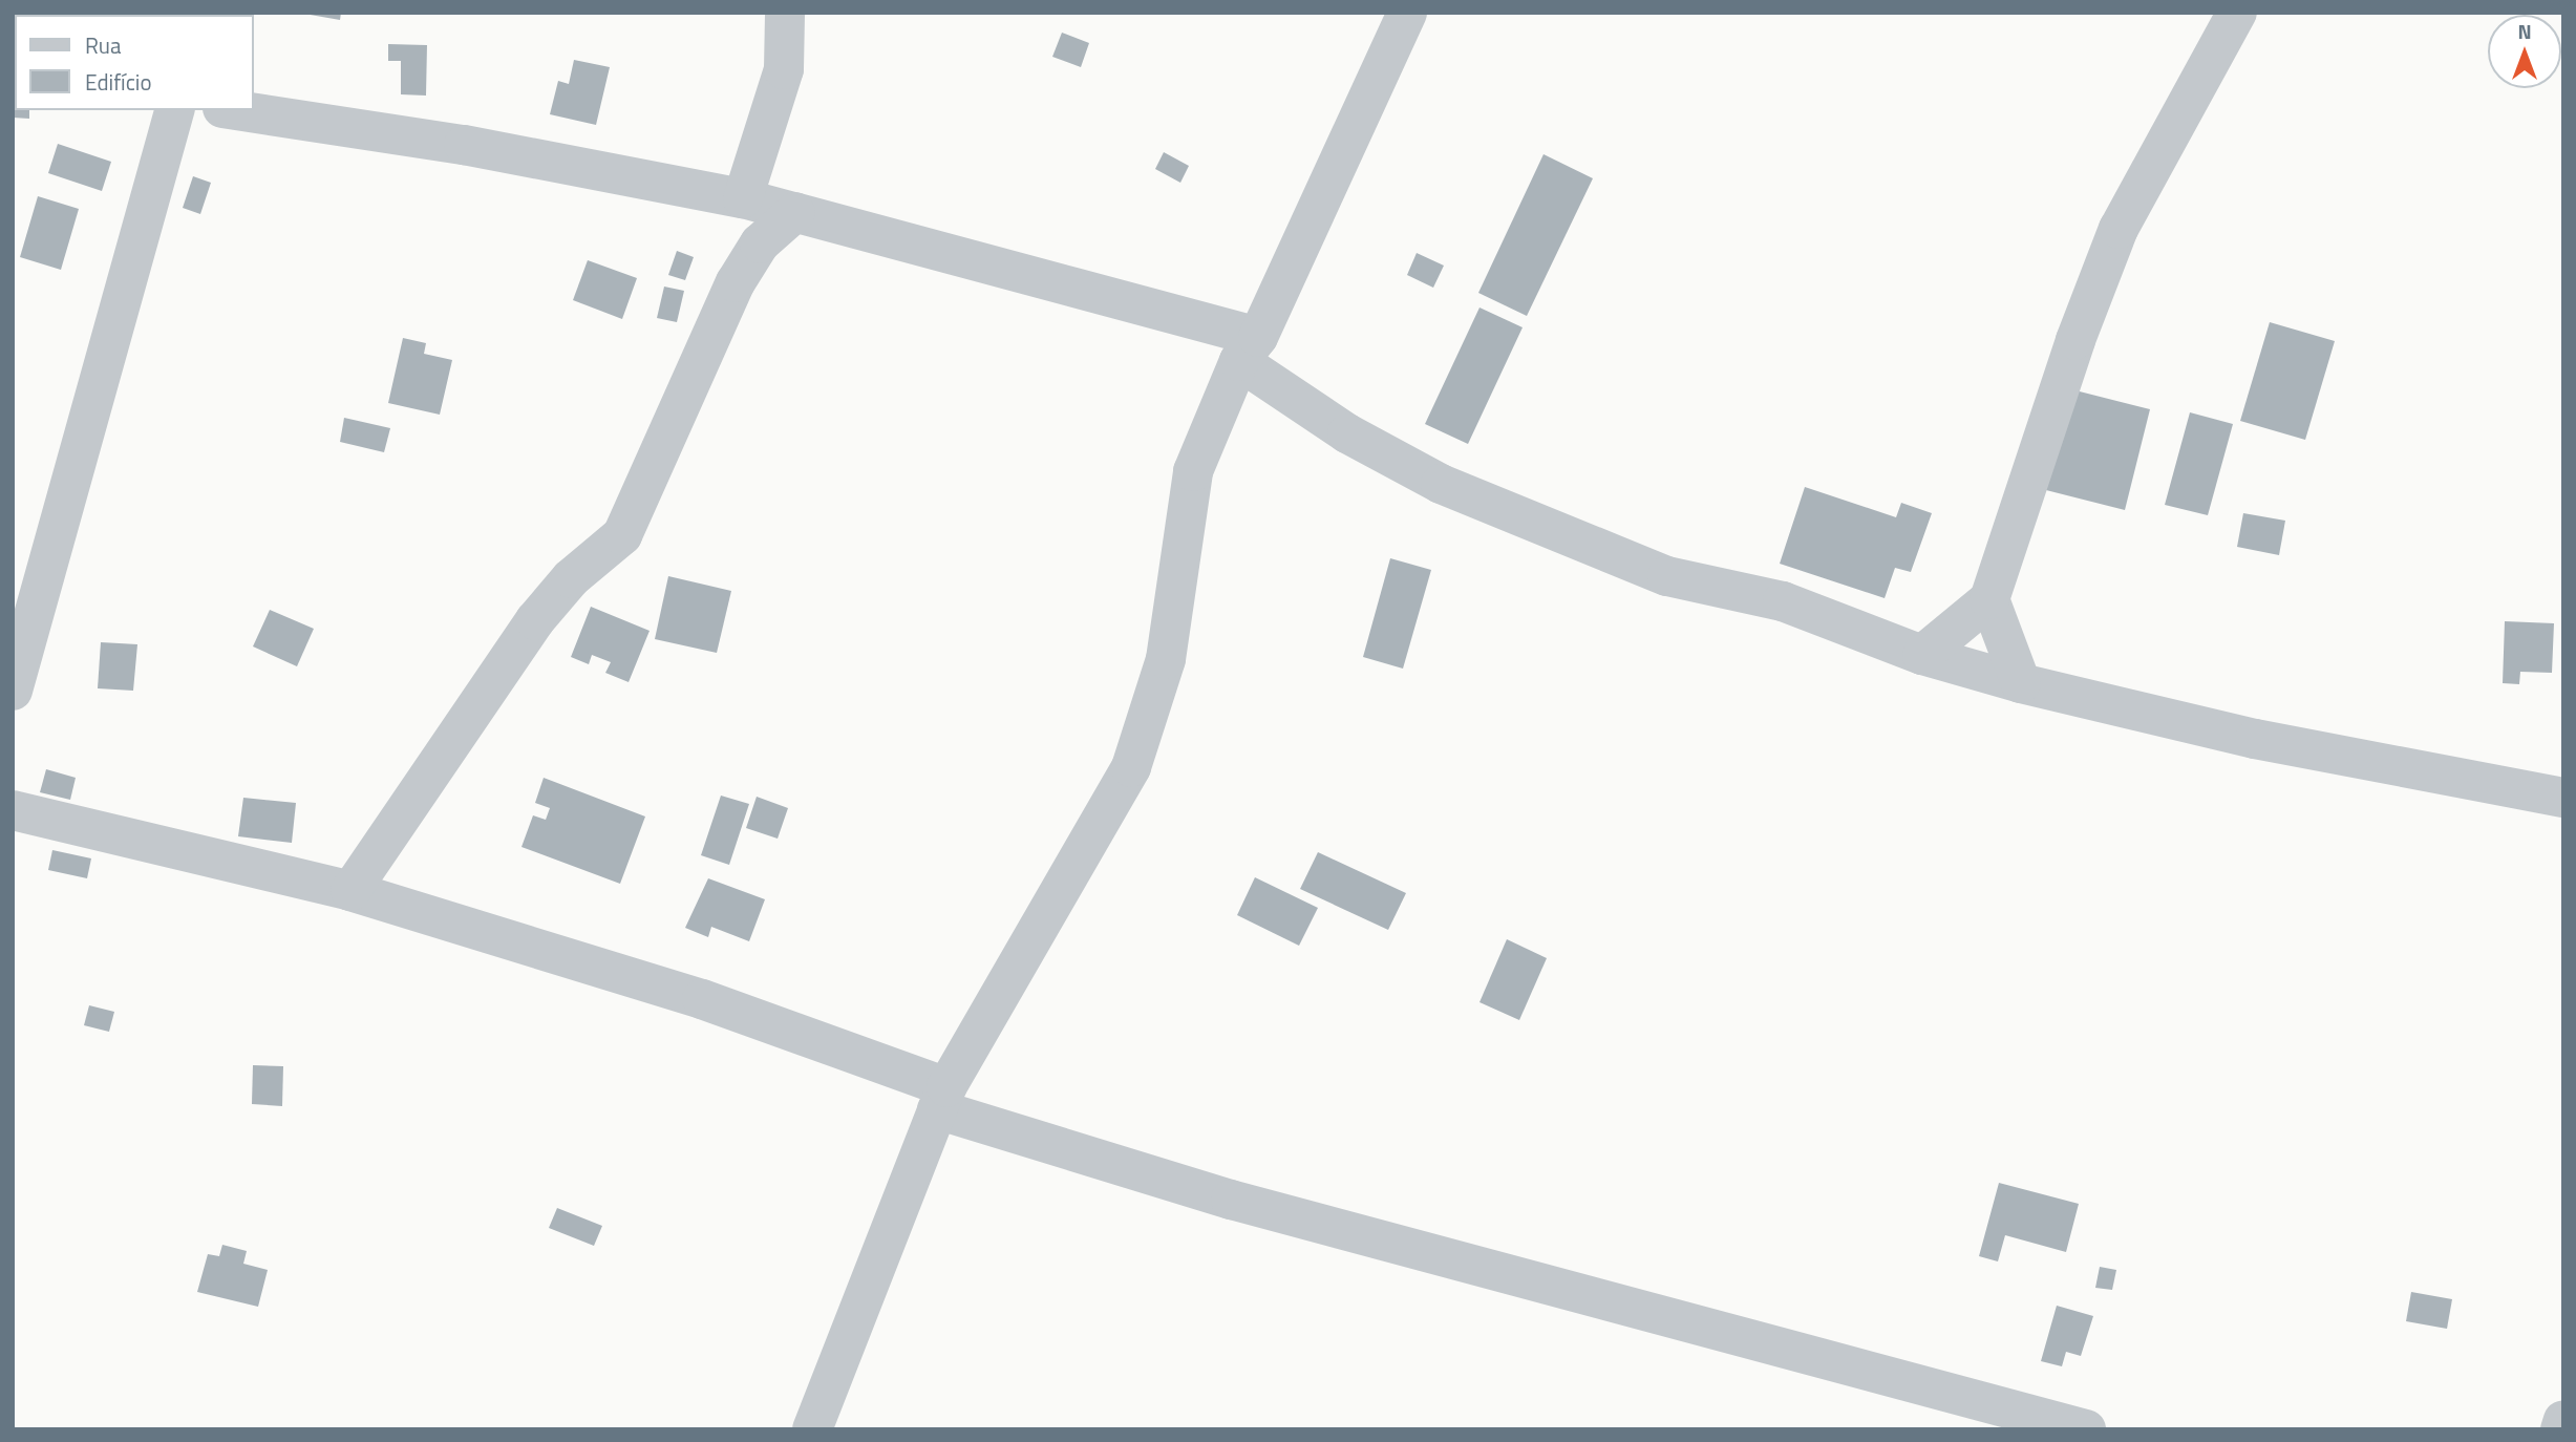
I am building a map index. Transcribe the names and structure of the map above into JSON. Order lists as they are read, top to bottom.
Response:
{
  "legend": ["Rua", "Edifício"],
  "north": "top"
}
